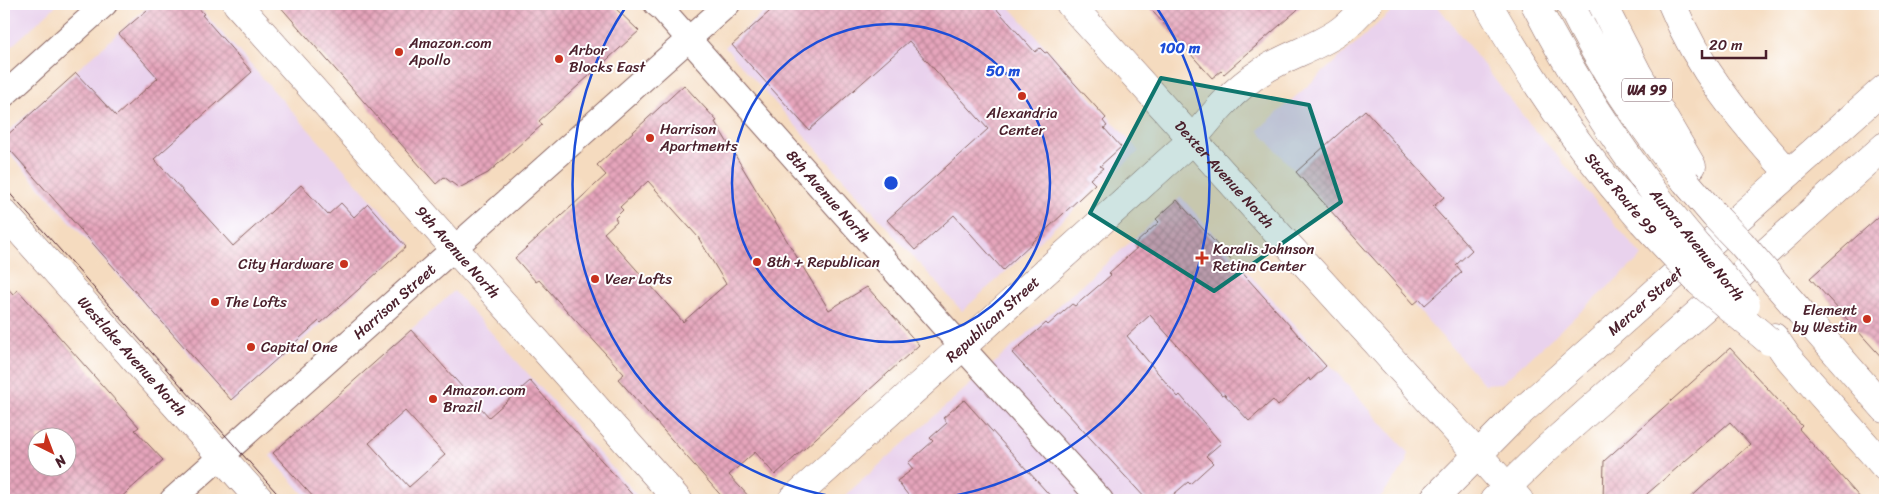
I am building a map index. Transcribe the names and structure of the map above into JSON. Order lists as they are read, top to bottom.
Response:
{
  "streets": {
    "main road": [
      "WA 99",
      "Dexter Avenue North",
      "State Route 99",
      "Aurora Avenue North",
      "9th Avenue North",
      "Mercer Street",
      "Republican Street",
      "Westlake Avenue North"
    ],
    "street": ["8th Avenue North", "Harrison Street"]
  },
  "crossings": [
    ["WA 99", "Aurora Avenue North"],
    ["Dexter Avenue North", "Mercer Street"],
    ["Dexter Avenue North", "Republican Street"],
    ["State Route 99", "Aurora Avenue North"],
    ["8th Avenue North", "Harrison Street"],
    ["8th Avenue North", "Republican Street"],
    ["9th Avenue North", "Harrison Street"],
    ["Harrison Street", "Westlake Avenue North"]
  ],
  "places": {
    "other": [
      "Amazon.com Apollo",
      "Arbor Blocks East",
      "Alexandria Center",
      "Harrison Apartments",
      "8th + Republican",
      "City Hardware",
      "Veer Lofts",
      "The Lofts",
      "Element by Westin",
      "Capital One",
      "Amazon.com Brazil"
    ],
    "health": ["Karalis Johnson Retina Center"]
  },
  "scale_bar": "20 m",
  "north": "bottom right",
  "rings": ["100 m", "50 m"]
}
